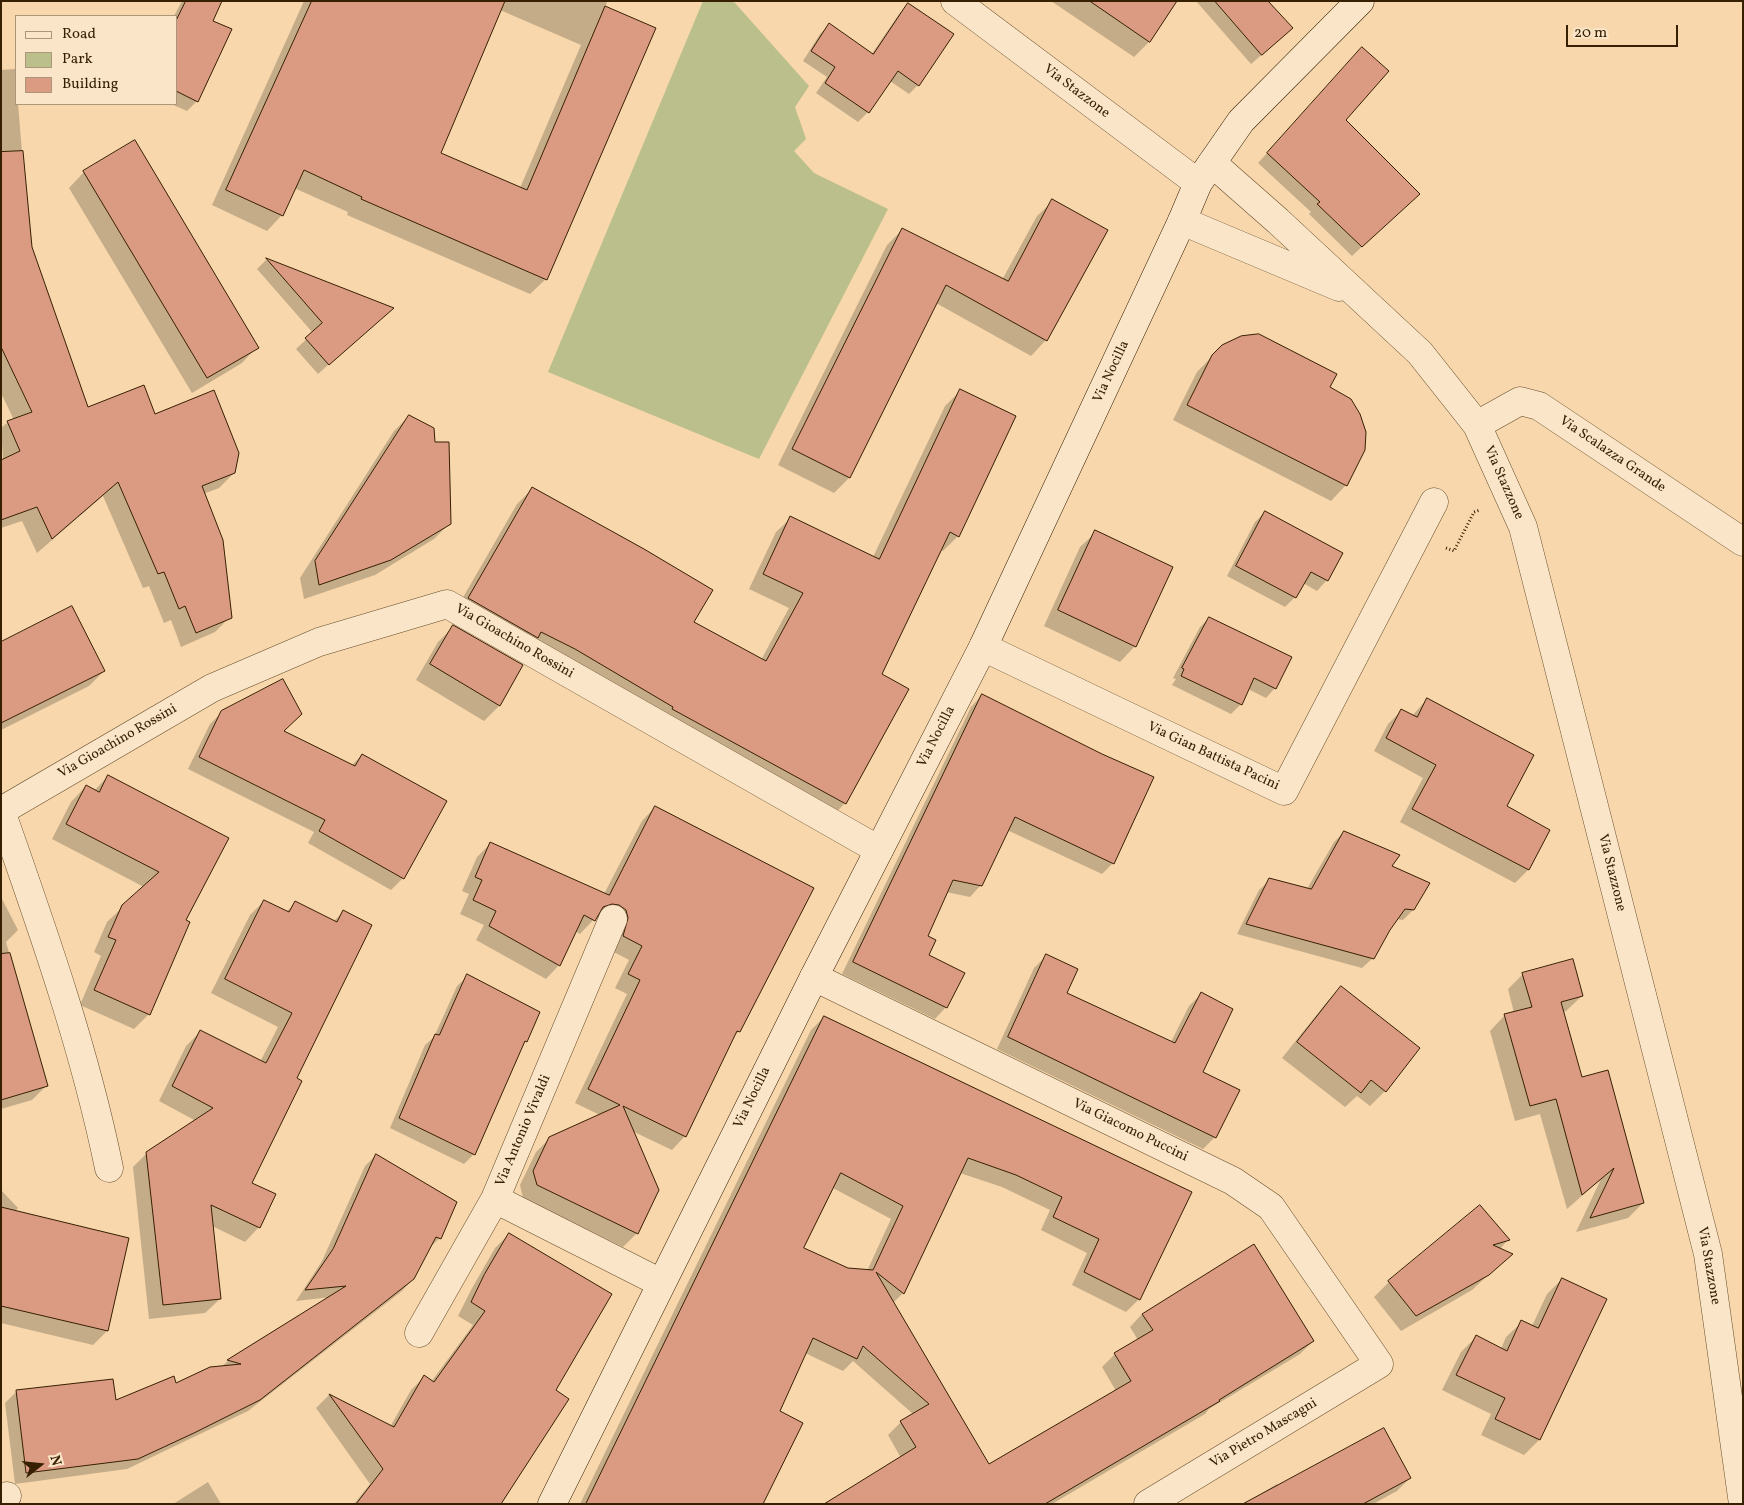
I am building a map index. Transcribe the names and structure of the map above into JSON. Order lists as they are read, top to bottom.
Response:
{
  "streets": {
    "street": [
      "Via Stazzone",
      "Via Nocilla",
      "Via Scalazza Grande",
      "Via Gioachino Rossini",
      "Via Gian Battista Pacini",
      "Via Antonio Vivaldi",
      "Via Giacomo Puccini",
      "Via Pietro Mascagni"
    ]
  },
  "crossings": [
    ["Via Stazzone", "Via Nocilla"],
    ["Via Stazzone", "Via Scalazza Grande"],
    ["Via Nocilla", "Via Gioachino Rossini"],
    ["Via Nocilla", "Via Gian Battista Pacini"],
    ["Via Nocilla", "Via Antonio Vivaldi"],
    ["Via Nocilla", "Via Giacomo Puccini"],
    ["Via Giacomo Puccini", "Via Pietro Mascagni"]
  ],
  "legend": ["Road", "Park", "Building"],
  "scale_bar": "20 m",
  "north": "right"
}
